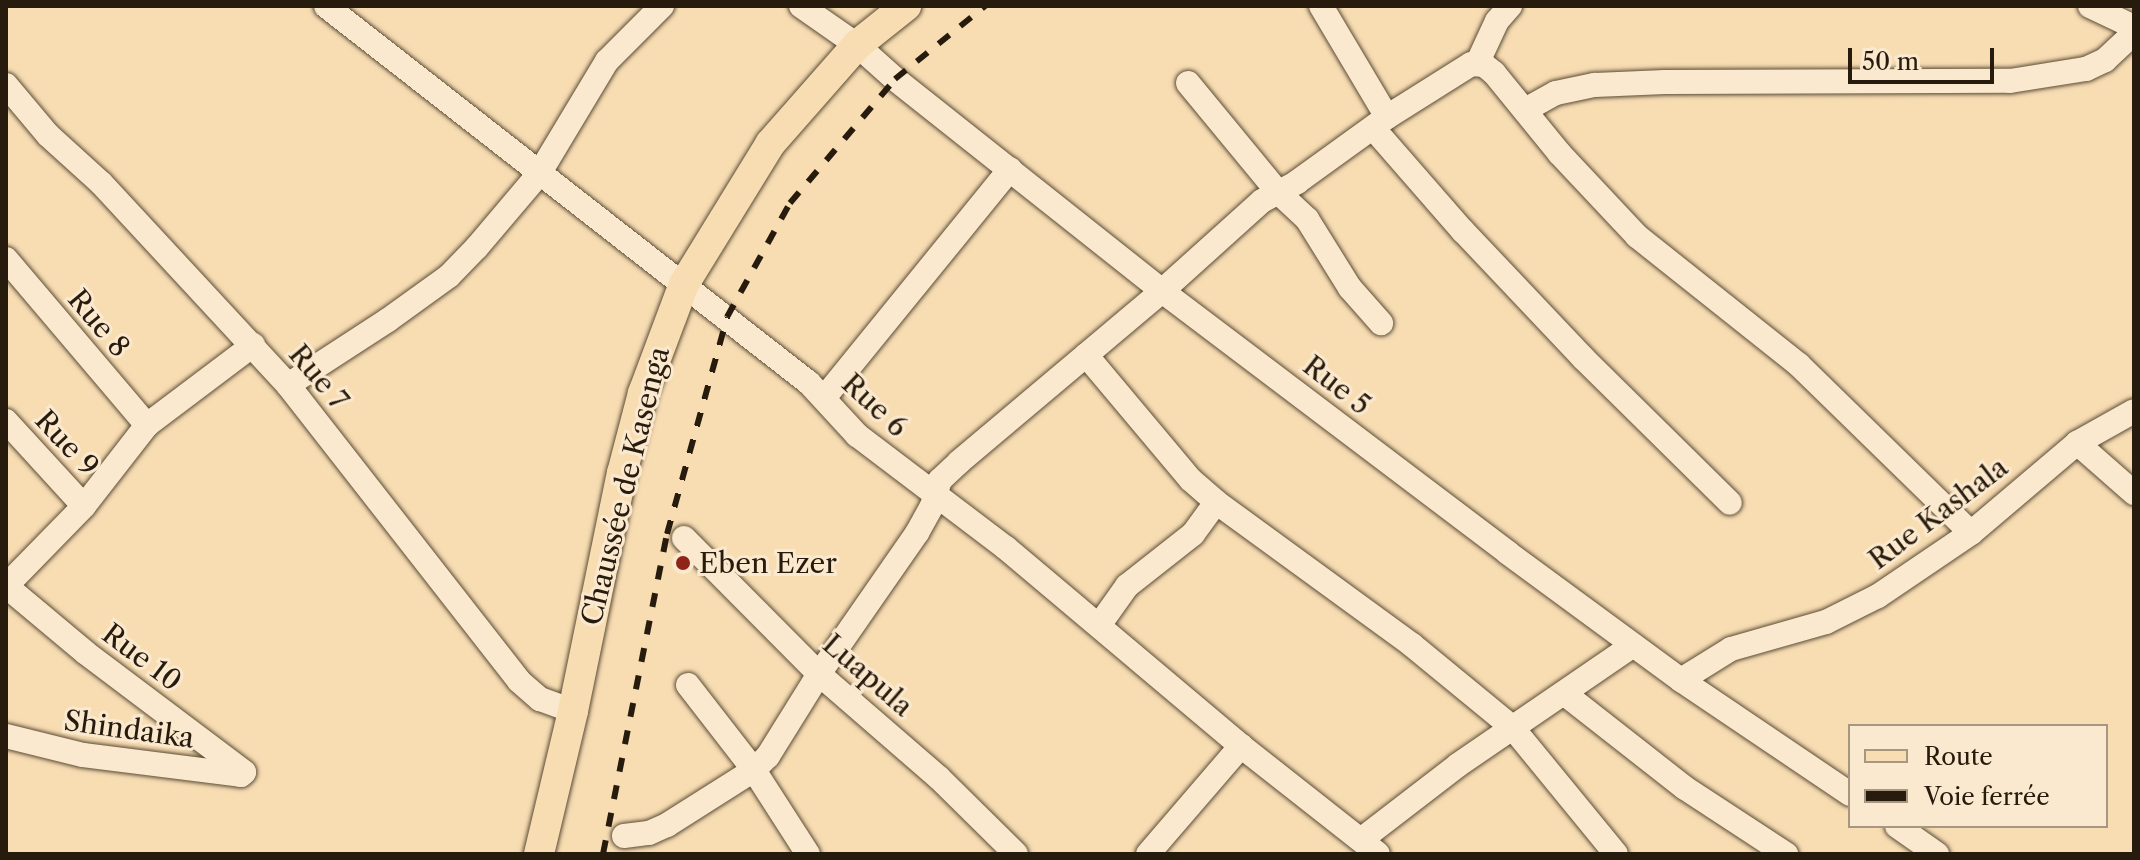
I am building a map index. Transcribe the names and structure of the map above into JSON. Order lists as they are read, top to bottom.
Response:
{
  "streets": {
    "main road": ["Chaussée de Kasenga"],
    "street": [
      "Rue 8",
      "Rue 7",
      "Rue 5",
      "Rue 6",
      "Rue 9",
      "Rue Kashala",
      "Rue 10",
      "Luapula",
      "Shindaika"
    ]
  },
  "crossings": [
    ["Rue 7", "Chaussée de Kasenga"],
    ["Rue 5", "Chaussée de Kasenga"],
    ["Rue 5", "Rue Kashala"],
    ["Rue 6", "Chaussée de Kasenga"],
    ["Rue 10", "Shindaika"]
  ],
  "places": ["Eben Ezer"],
  "legend": ["Route", "Voie ferrée"],
  "scale_bar": "50 m"
}
